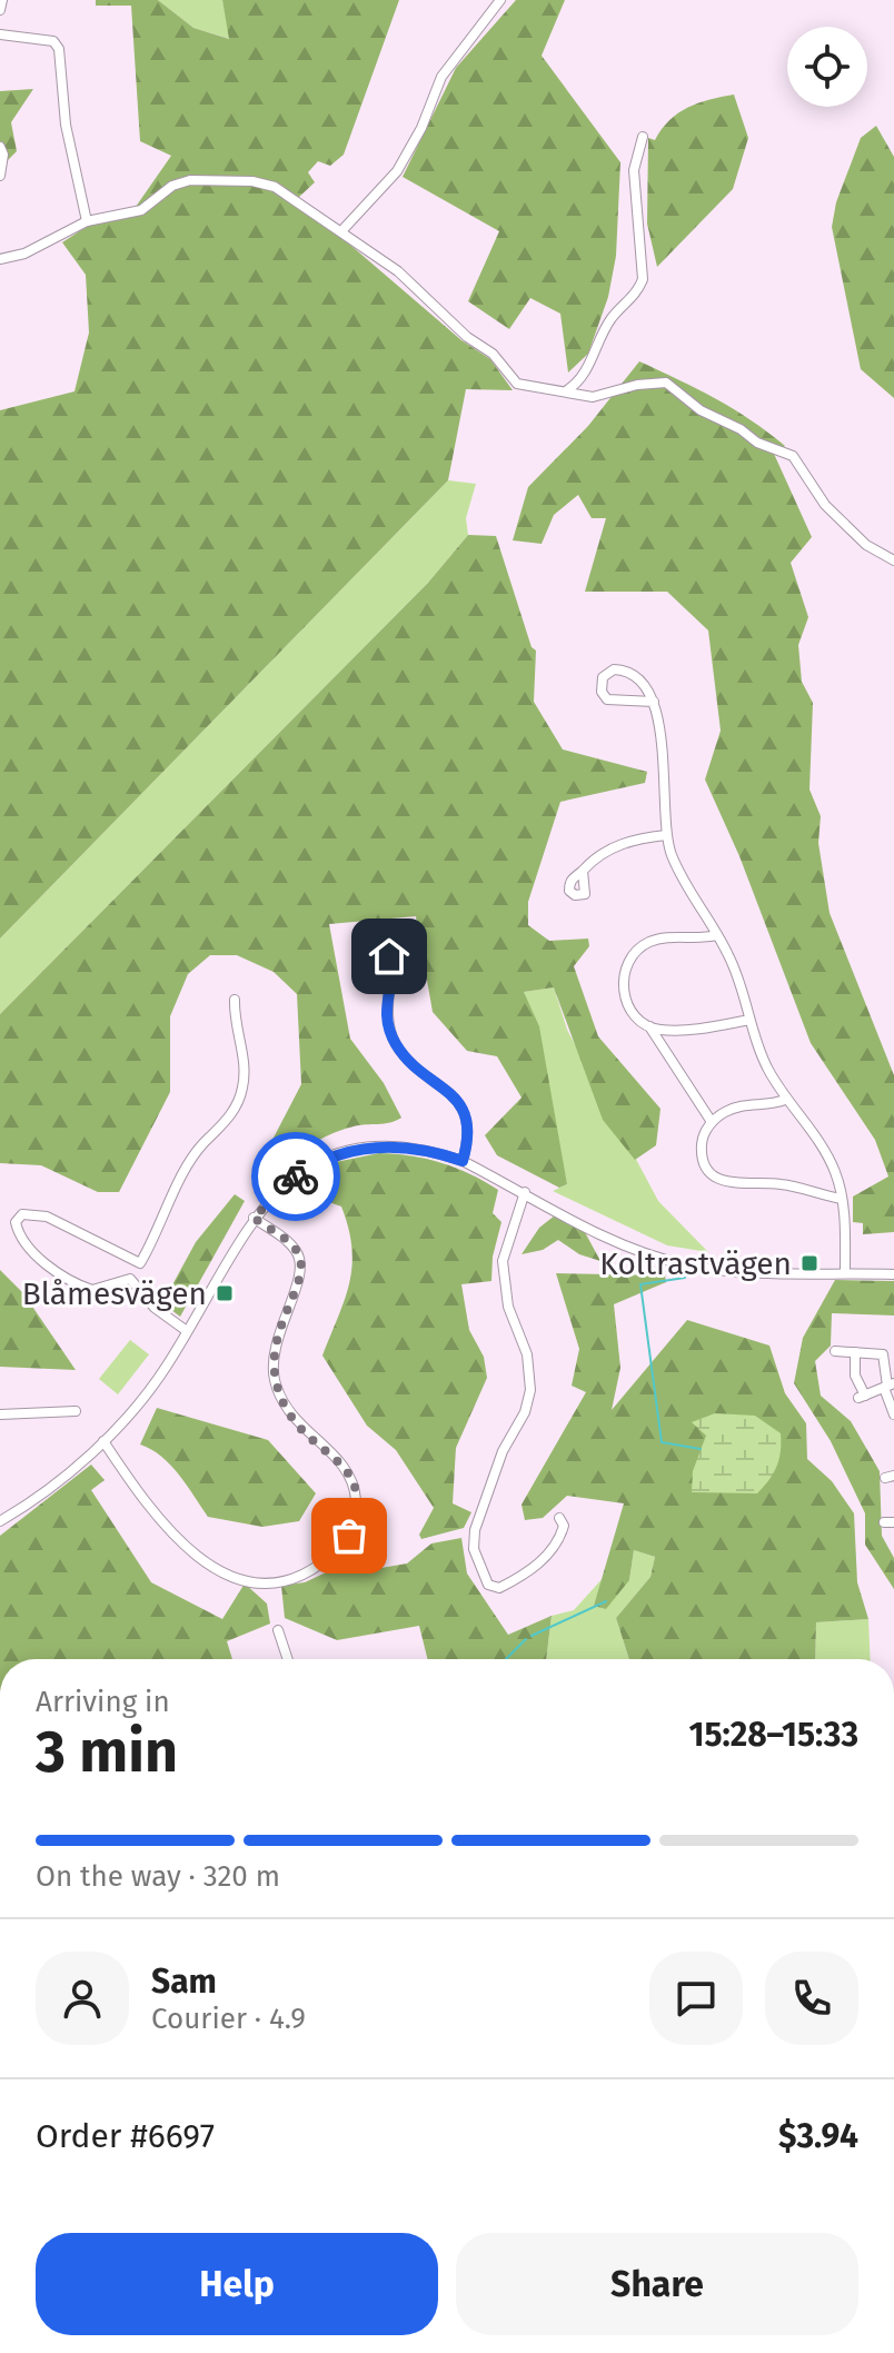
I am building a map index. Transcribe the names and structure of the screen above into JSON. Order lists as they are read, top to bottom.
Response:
{
  "places": {
    "transit": ["Koltrastvägen", "Blåmesvägen"]
  },
  "page": {
    "heading": ["3 min", "Arriving in", "15:28–15:33"],
    "panel": [
      "Sam",
      "Courier · 4.9",
      "Order #6697",
      "$3.94"
    ],
    "bar": "On the way · 320 m",
    "buttons": ["Help", "Share"]
  }
}
